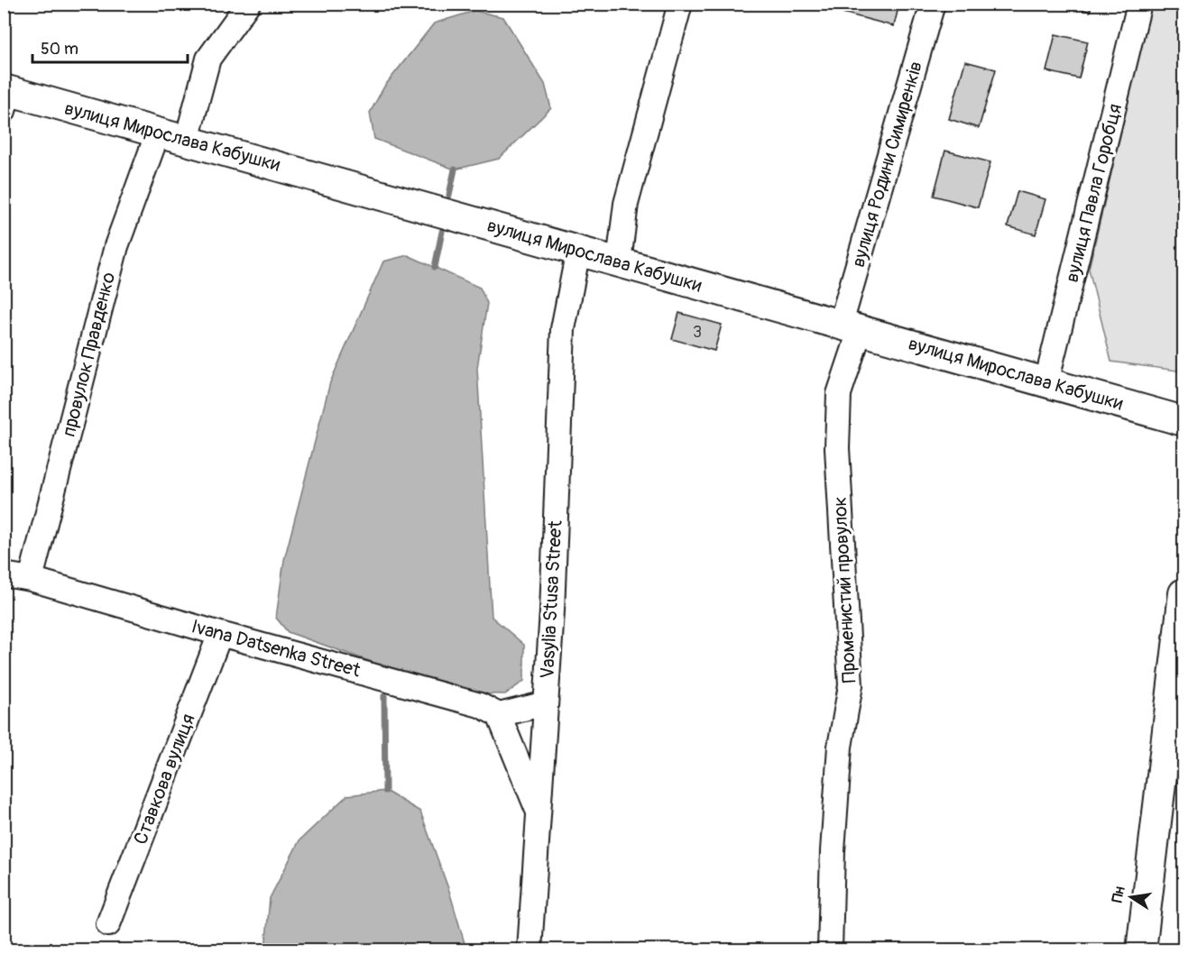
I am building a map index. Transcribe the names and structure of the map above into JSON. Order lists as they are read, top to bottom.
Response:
{
  "streets": {
    "street": [
      "вулиця Мирослава Кабушки",
      "вулиця Родини Симиренків",
      "вулиця Павла Горобця",
      "провулок Правденко",
      "Променистий провулок",
      "Vasylia Stusa Street",
      "Ivana Datsenka Street",
      "Ставкова вулиця"
    ]
  },
  "crossings": [
    ["вулиця Мирослава Кабушки", "вулиця Родини Симиренків"],
    ["вулиця Мирослава Кабушки", "вулиця Павла Горобця"],
    ["вулиця Мирослава Кабушки", "провулок Правденко"],
    ["вулиця Мирослава Кабушки", "Променистий провулок"],
    ["вулиця Мирослава Кабушки", "Vasylia Stusa Street"],
    ["вулиця Родини Симиренків", "Променистий провулок"],
    ["провулок Правденко", "Ivana Datsenka Street"],
    ["Ivana Datsenka Street", "Ставкова вулиця"]
  ],
  "house_numbers": ["3"],
  "scale_bar": "50 m",
  "north": "left"
}
